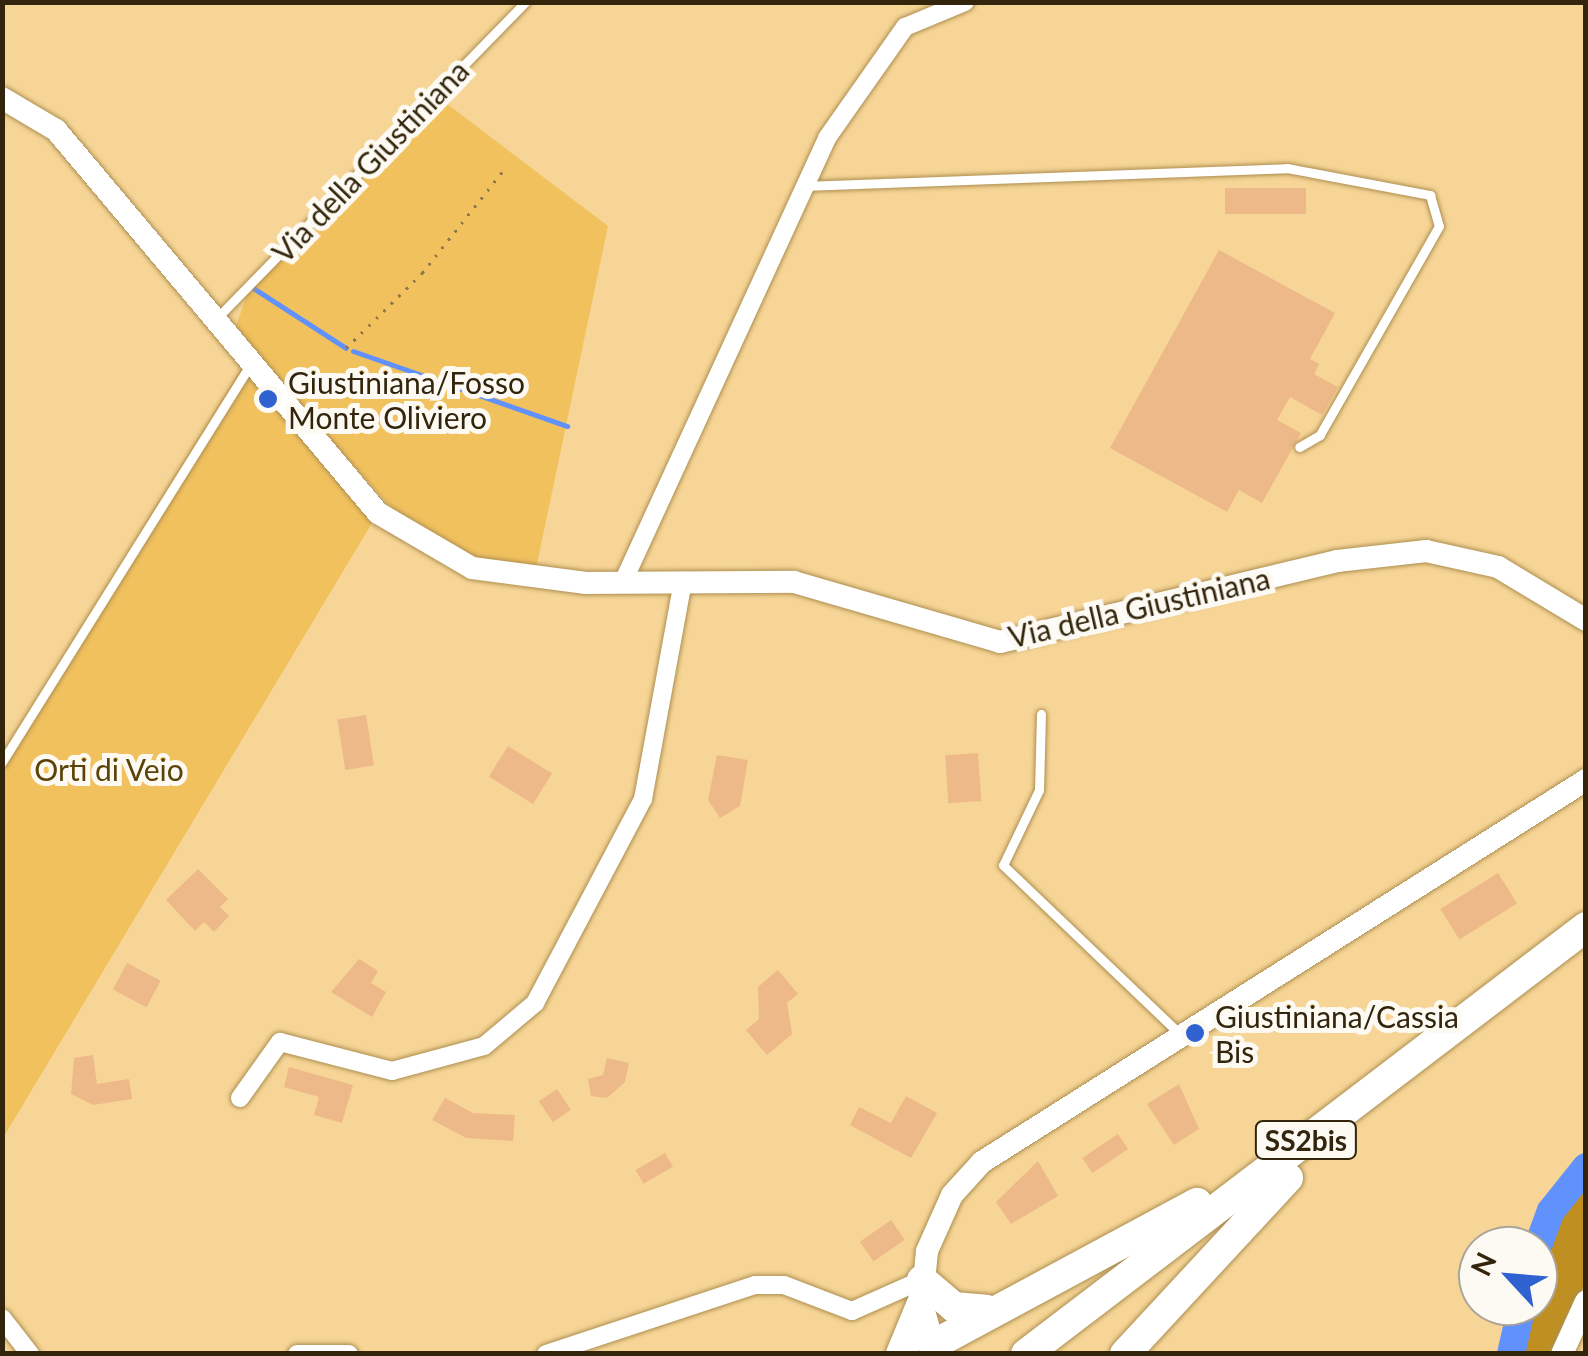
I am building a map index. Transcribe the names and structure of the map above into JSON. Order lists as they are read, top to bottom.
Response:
{
  "streets": {
    "highway": ["SS2bis"],
    "street": ["Via della Giustiniana"]
  },
  "parks": ["Orti di Veio"],
  "places": ["Giustiniana/Fosso Monte Oliviero", "Giustiniana/Cassia Bis"],
  "north": "top left"
}
